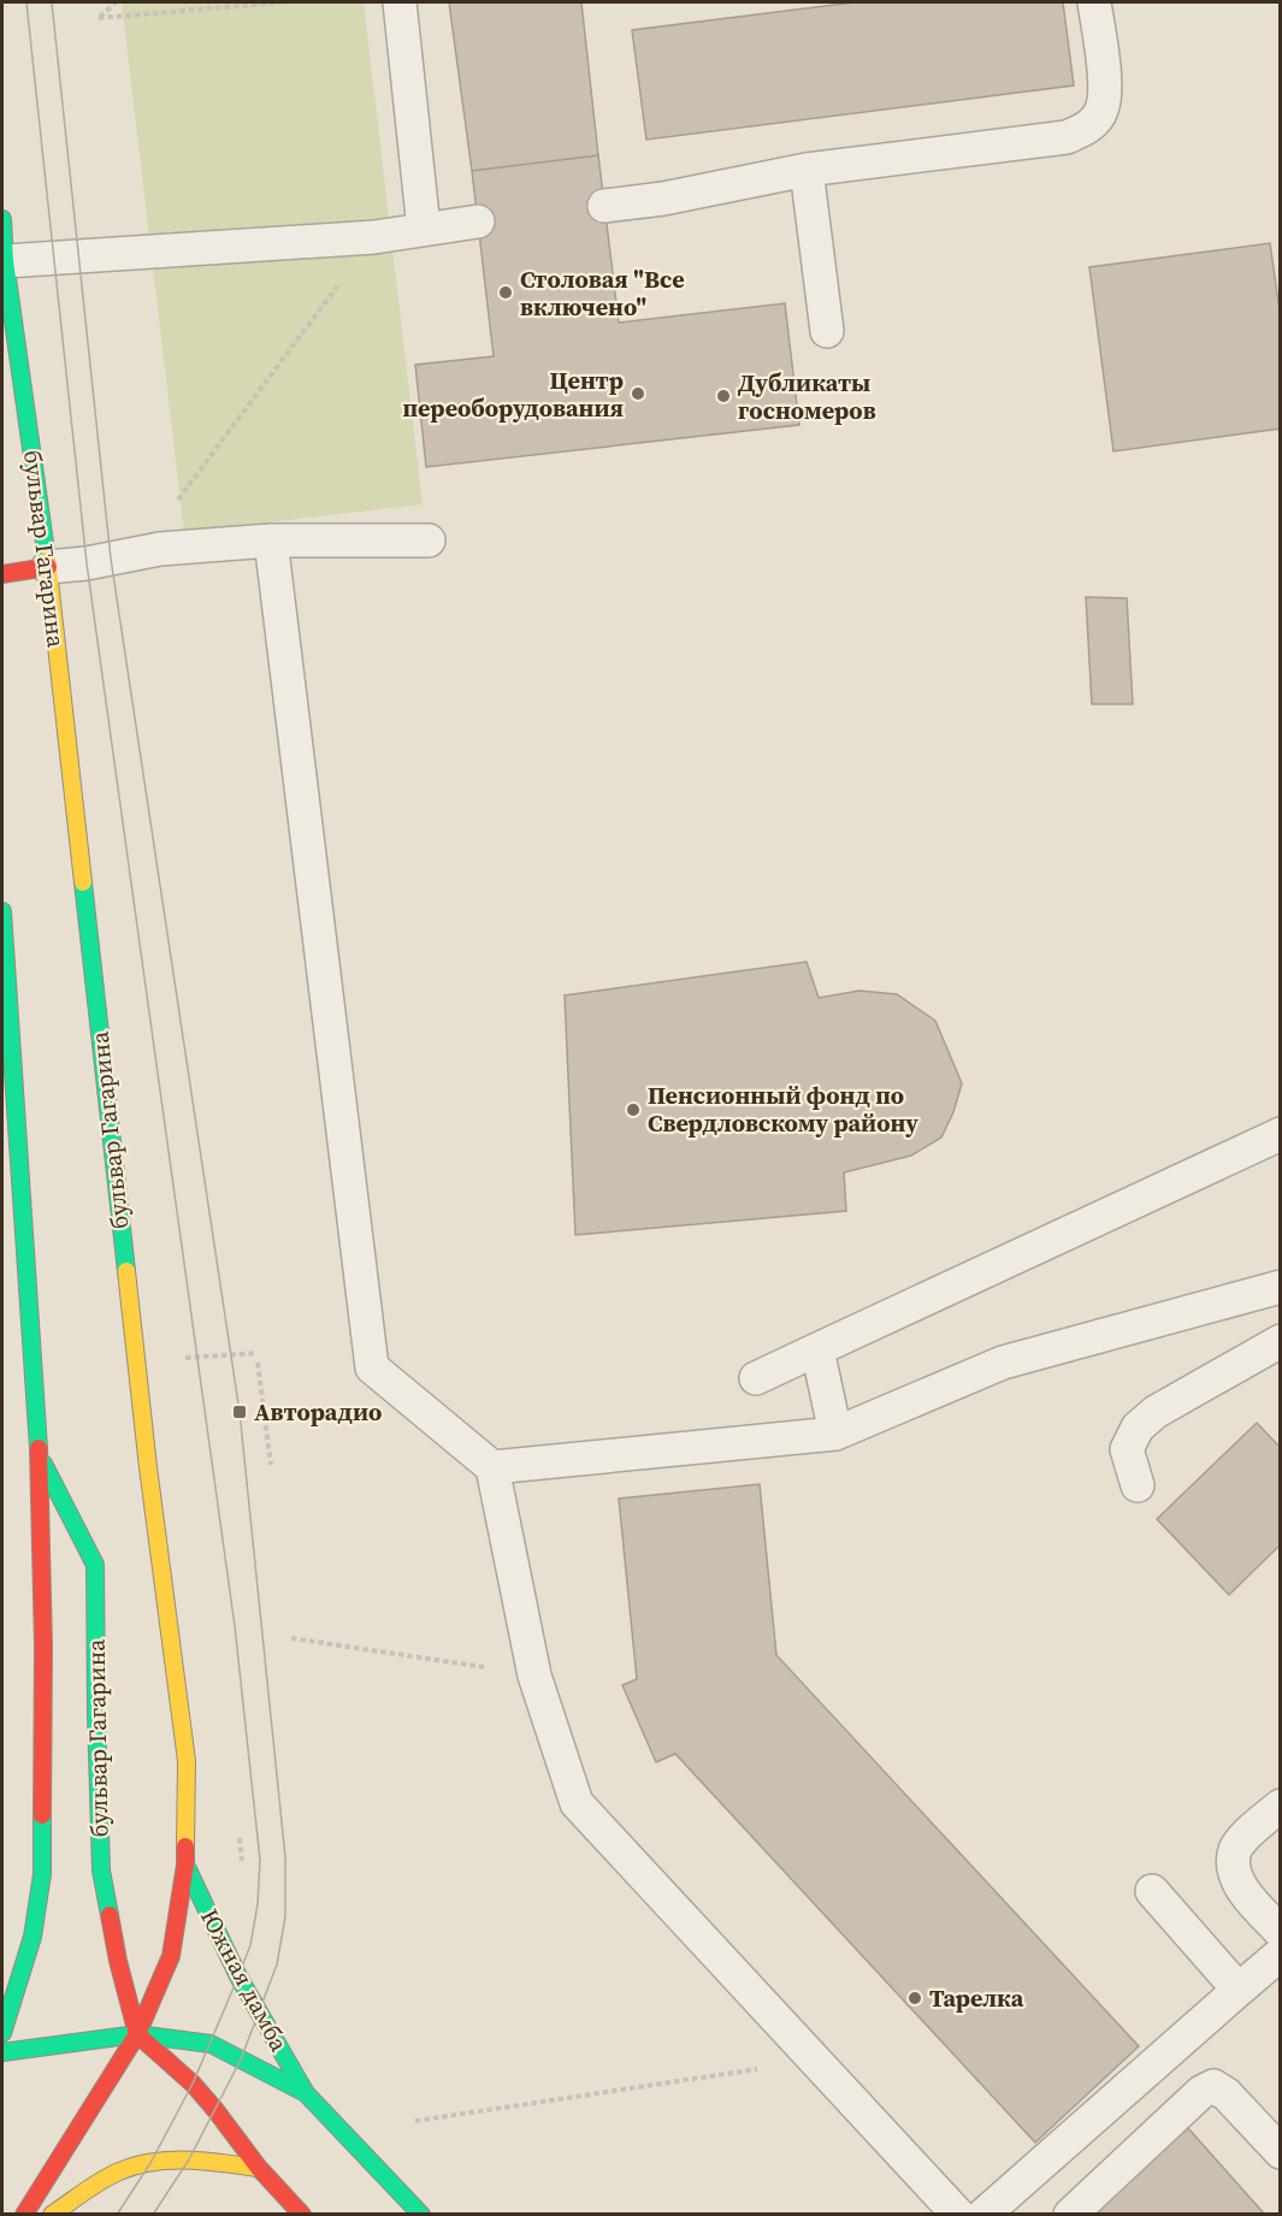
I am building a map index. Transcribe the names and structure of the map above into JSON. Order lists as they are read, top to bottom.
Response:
{
  "streets": {
    "main road": ["бульвар Гагарина", "Южная дамба"]
  },
  "crossings": [
    ["бульвар Гагарина", "Южная дамба"]
  ],
  "places": {
    "other": [
      "Столовая \"Все включено\"",
      "Центр переоборудования",
      "Дубликаты госномеров",
      "Пенсионный фонд по Свердловскому району",
      "Тарелка"
    ],
    "transit": ["Авторадио"]
  }
}
